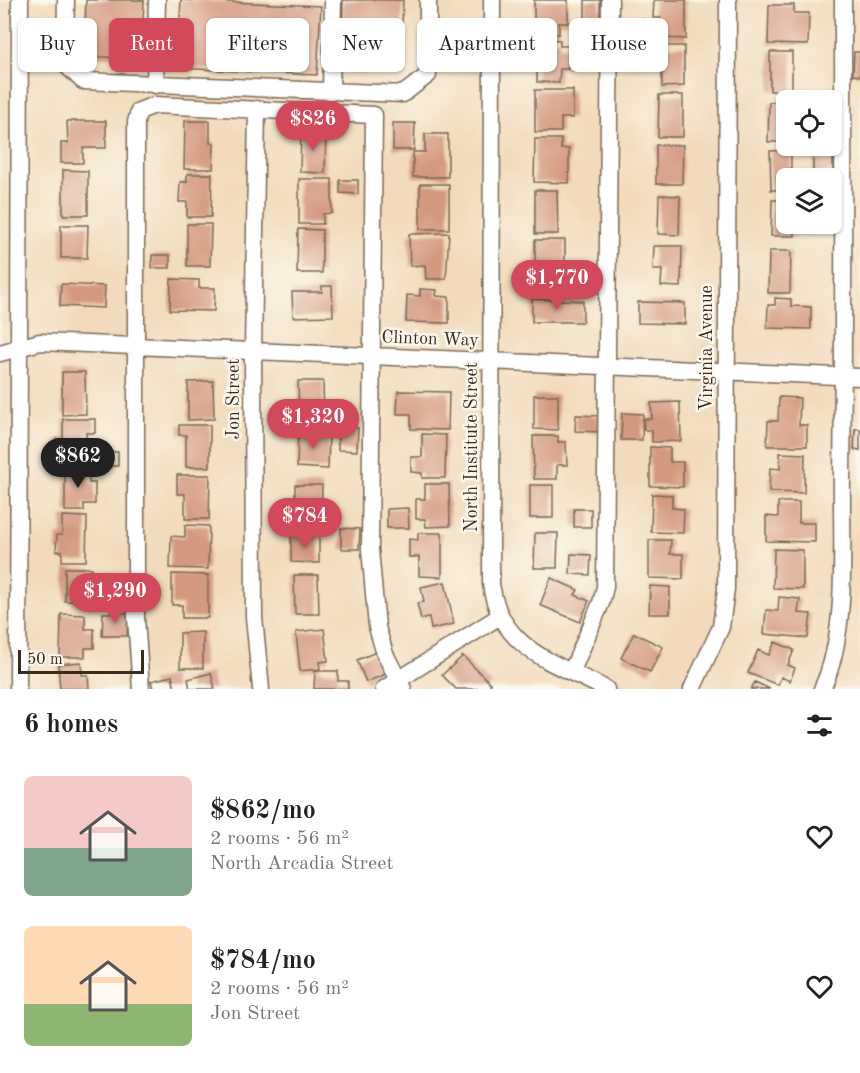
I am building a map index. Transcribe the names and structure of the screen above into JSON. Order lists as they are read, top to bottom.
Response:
{
  "streets": {
    "street": [
      "Clinton Way",
      "Virginia Avenue",
      "Jon Street",
      "North Institute Street"
    ]
  },
  "crossings": [
    ["Clinton Way", "Virginia Avenue"],
    ["Clinton Way", "Jon Street"],
    ["Clinton Way", "North Institute Street"]
  ],
  "scale_bar": "50 m",
  "page": {
    "chip": [
      "Buy",
      "Rent",
      "Filters",
      "New",
      "Apartment",
      "House"
    ],
    "price": [
      "$826",
      "$1,770",
      "$1,320",
      "$862",
      "$784",
      "$1,290"
    ],
    "scale": "50 m",
    "heading": "6 homes",
    "list": [
      {
        "name": "$862/mo",
        "note": "2 rooms · 56 m² · North Arcadia Street"
      },
      {
        "name": "$784/mo",
        "note": "2 rooms · 56 m² · Jon Street"
      }
    ]
  }
}
